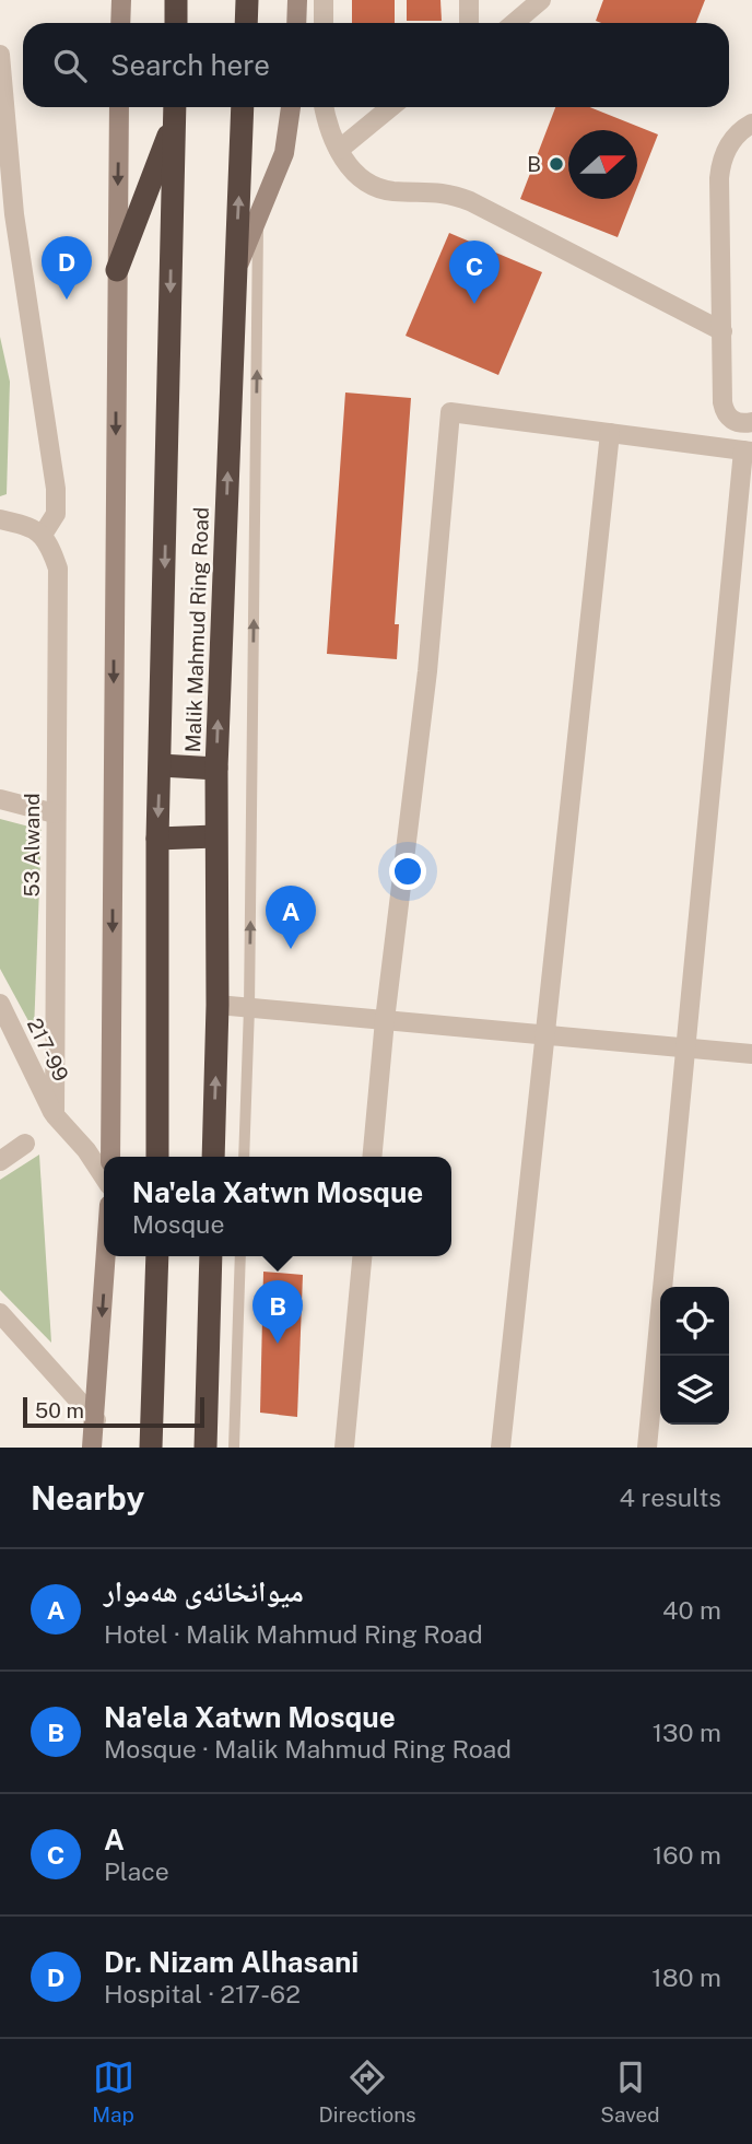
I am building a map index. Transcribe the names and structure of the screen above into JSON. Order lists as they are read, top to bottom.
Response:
{
  "streets": {
    "highway": ["Malik Mahmud Ring Road"],
    "street": ["53 Alwand", "217-99"]
  },
  "crossings": [
    ["53 Alwand", "217-99"]
  ],
  "places": ["B"],
  "scale_bar": "50 m",
  "north": "right",
  "page": {
    "search": "Search here",
    "pins": [
      "D",
      "C",
      "A",
      "B"
    ],
    "popup": ["Na'ela Xatwn Mosque", "Mosque"],
    "scale": "50 m",
    "heading": ["Nearby", "4 results"],
    "list": [
      {
        "mark": "A",
        "name": "میوانخانەی هەموار",
        "note": "Hotel · Malik Mahmud Ring Road",
        "value": "40 m"
      },
      {
        "mark": "B",
        "name": "Na'ela Xatwn Mosque",
        "note": "Mosque · Malik Mahmud Ring Road",
        "value": "130 m"
      },
      {
        "mark": "C",
        "name": "A",
        "note": "Place",
        "value": "160 m"
      },
      {
        "mark": "D",
        "name": "Dr. Nizam Alhasani",
        "note": "Hospital · 217-62",
        "value": "180 m"
      }
    ],
    "nav": ["Map", "Directions", "Saved"]
  }
}
